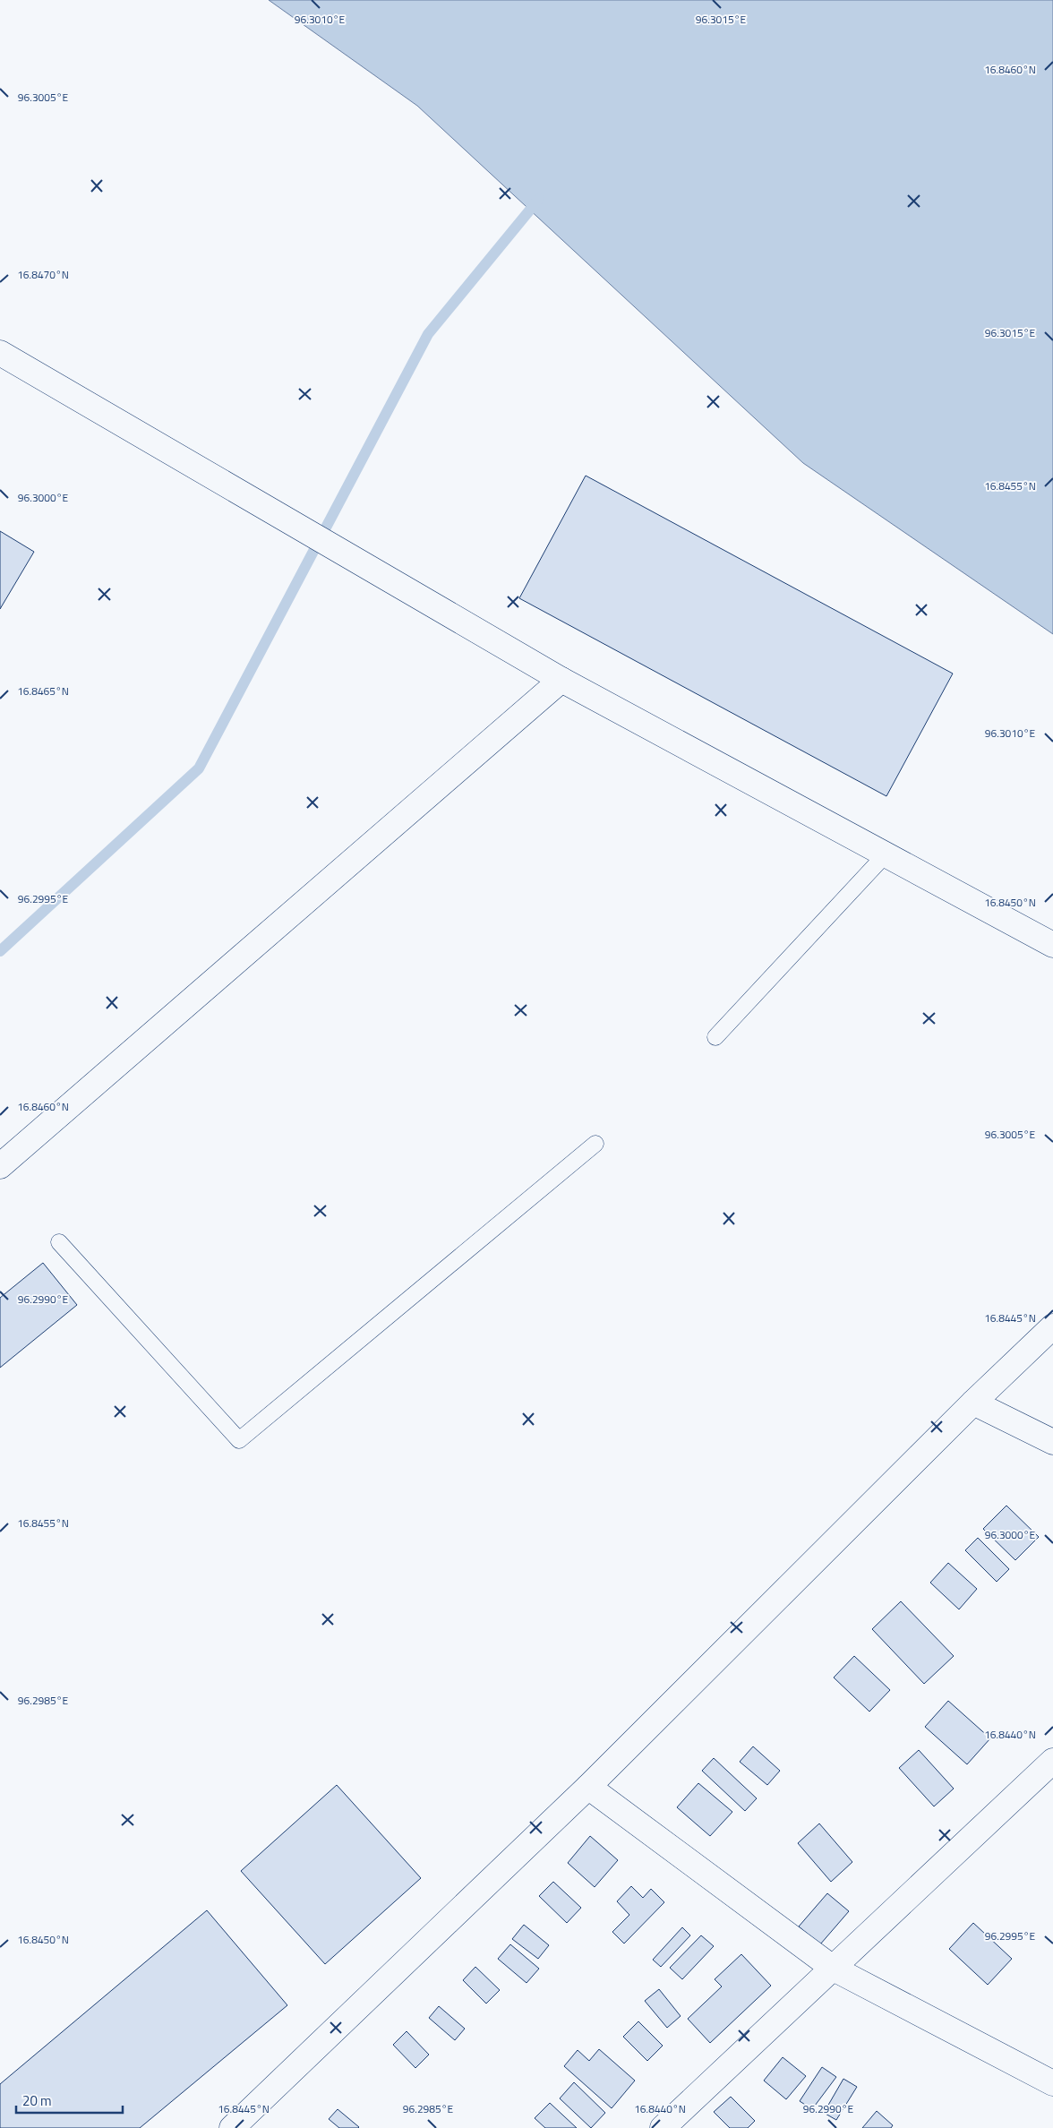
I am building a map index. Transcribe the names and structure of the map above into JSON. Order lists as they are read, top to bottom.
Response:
{
  "scale_bar": "20 m",
  "coordinates": [
    "96.3010°E",
    "96.3015°E",
    "16.8460°N",
    "96.3005°E",
    "16.8470°N",
    "16.8455°N",
    "96.3000°E",
    "16.8465°N",
    "96.2995°E",
    "16.8450°N",
    "96.2990°E",
    "16.8445°N",
    "96.2985°E",
    "16.8440°N"
  ]
}
